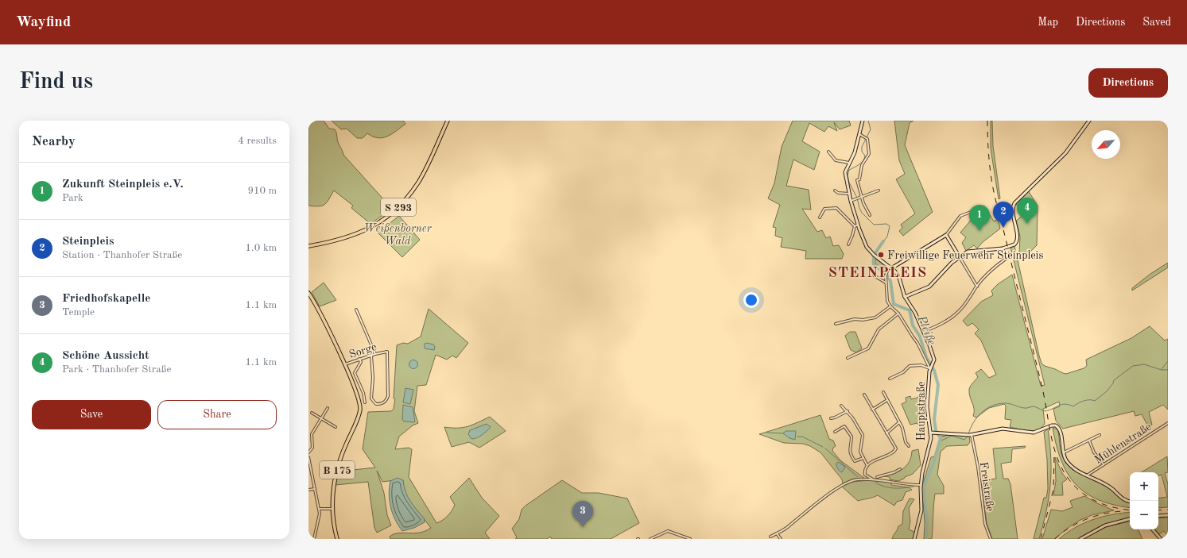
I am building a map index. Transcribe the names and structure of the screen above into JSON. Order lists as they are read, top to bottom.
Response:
{
  "streets": {
    "main road": ["S 293", "B 175"],
    "street": [
      "Sorge",
      "Hauptstraße",
      "Mühlenstraße",
      "Freistraße"
    ]
  },
  "crossings": [
    ["Sorge", "B 175"]
  ],
  "districts": ["STEINPLEIS"],
  "water": ["Pleiße"],
  "parks": ["Weißenborner Wald"],
  "places": ["Freiwillige Feuerwehr Steinpleis"],
  "north": "bottom left",
  "page": {
    "header": "Wayfind",
    "nav": ["Map", "Directions", "Saved"],
    "buttons": [
      "Directions",
      ["Save", "Share"]
    ],
    "title": "Find us",
    "heading": ["Nearby", "4 results"],
    "list": [
      {
        "mark": "1",
        "name": "Zukunft Steinpleis e.V.",
        "note": "Park",
        "value": "910 m"
      },
      {
        "mark": "2",
        "name": "Steinpleis",
        "note": "Station · Thanhofer Straße",
        "value": "1.0 km"
      },
      {
        "mark": "3",
        "name": "Friedhofskapelle",
        "note": "Temple",
        "value": "1.1 km"
      },
      {
        "mark": "4",
        "name": "Schöne Aussicht",
        "note": "Park · Thanhofer Straße",
        "value": "1.1 km"
      }
    ],
    "pins": [
      "4",
      "2",
      "1",
      "3"
    ],
    "map_buttons": ["+", "−"]
  }
}
